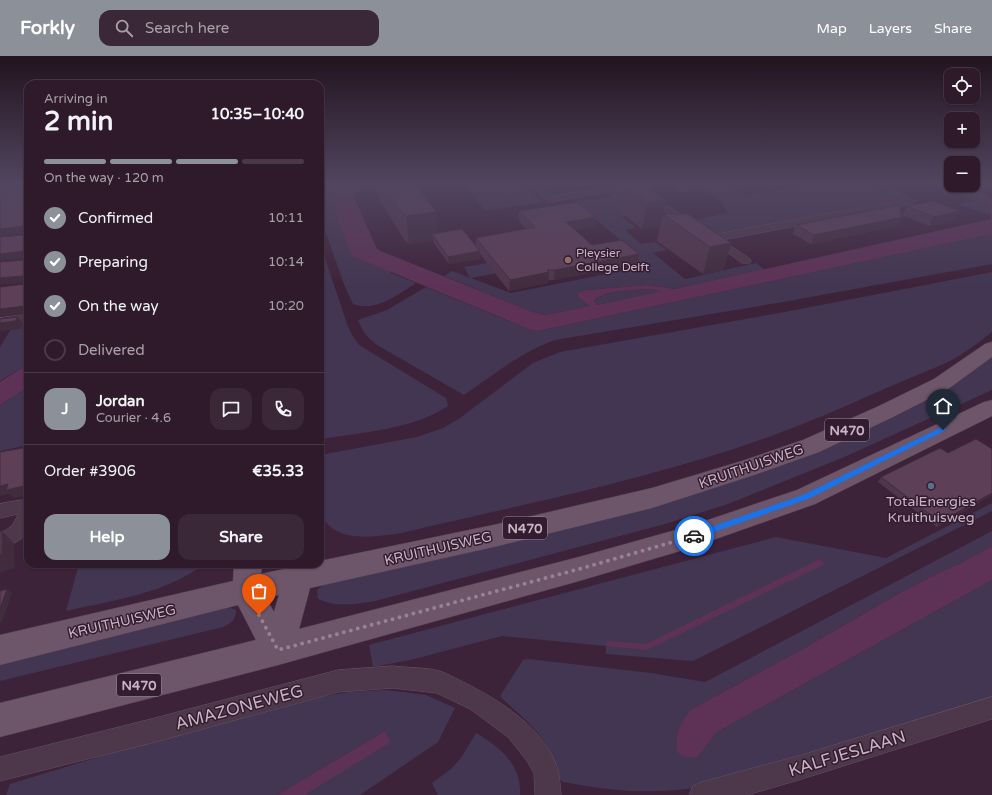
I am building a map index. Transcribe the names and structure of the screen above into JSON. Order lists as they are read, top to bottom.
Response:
{
  "streets": {
    "main road": ["N470", "KRUITHUISWEG"],
    "street": ["AMAZONEWEG", "KALFJESLAAN"]
  },
  "places": ["Pleysier College Delft", "TotalEnergies Kruithuisweg"],
  "page": {
    "header": "Forkly",
    "search": "Search here",
    "nav": ["Map", "Layers", "Share"],
    "map_buttons": ["+", "−"],
    "heading": ["2 min", "Arriving in", "10:35–10:40"],
    "panel": [
      "Jordan",
      "Courier · 4.6",
      "Order #3906",
      "€35.33"
    ],
    "bar": "On the way · 120 m",
    "list": [
      ["Confirmed", "10:11"],
      ["Preparing", "10:14"],
      ["On the way", "10:20"],
      "Delivered"
    ],
    "round": "J",
    "buttons": ["Help", "Share"]
  }
}
